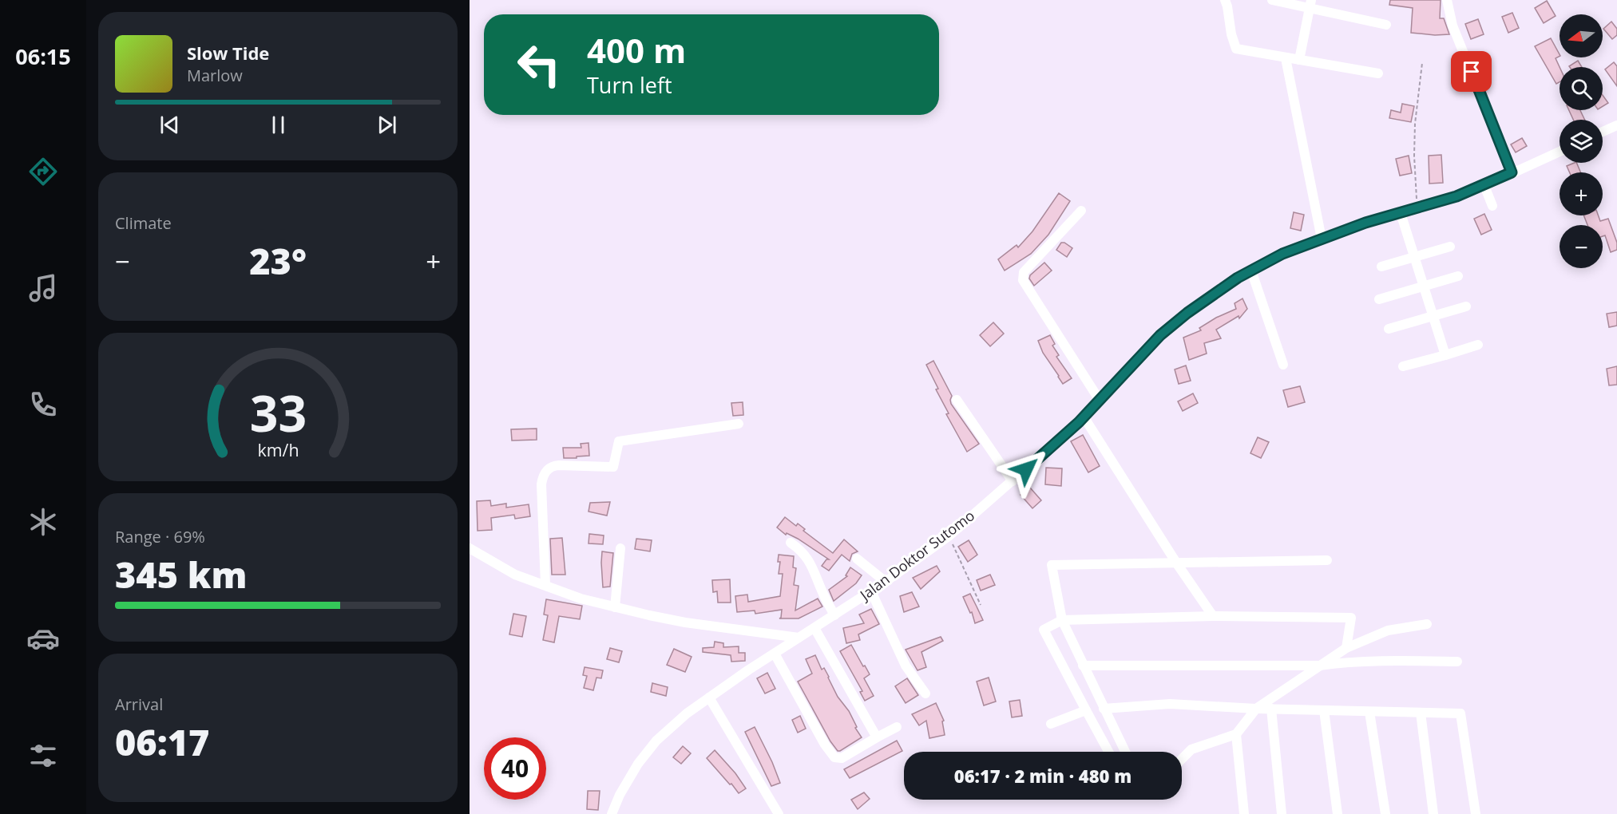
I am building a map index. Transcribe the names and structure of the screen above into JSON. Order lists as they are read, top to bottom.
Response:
{
  "streets": {
    "street": ["Jalan Doktor Sutomo"]
  },
  "north": "left",
  "page": {
    "tabs": "06:15",
    "map_buttons": ["+", "−"],
    "turn": ["400 m", "Turn left"],
    "song": ["Slow Tide", "Marlow"],
    "tile": [
      "Climate",
      ["Range · 69%", "345 km"],
      ["Arrival", "06:17"]
    ],
    "heat": ["−", "23°", "+"],
    "limit": "40",
    "trip": "06:17 · 2 min · 480 m",
    "gauge": ["33", "km/h"]
  }
}
